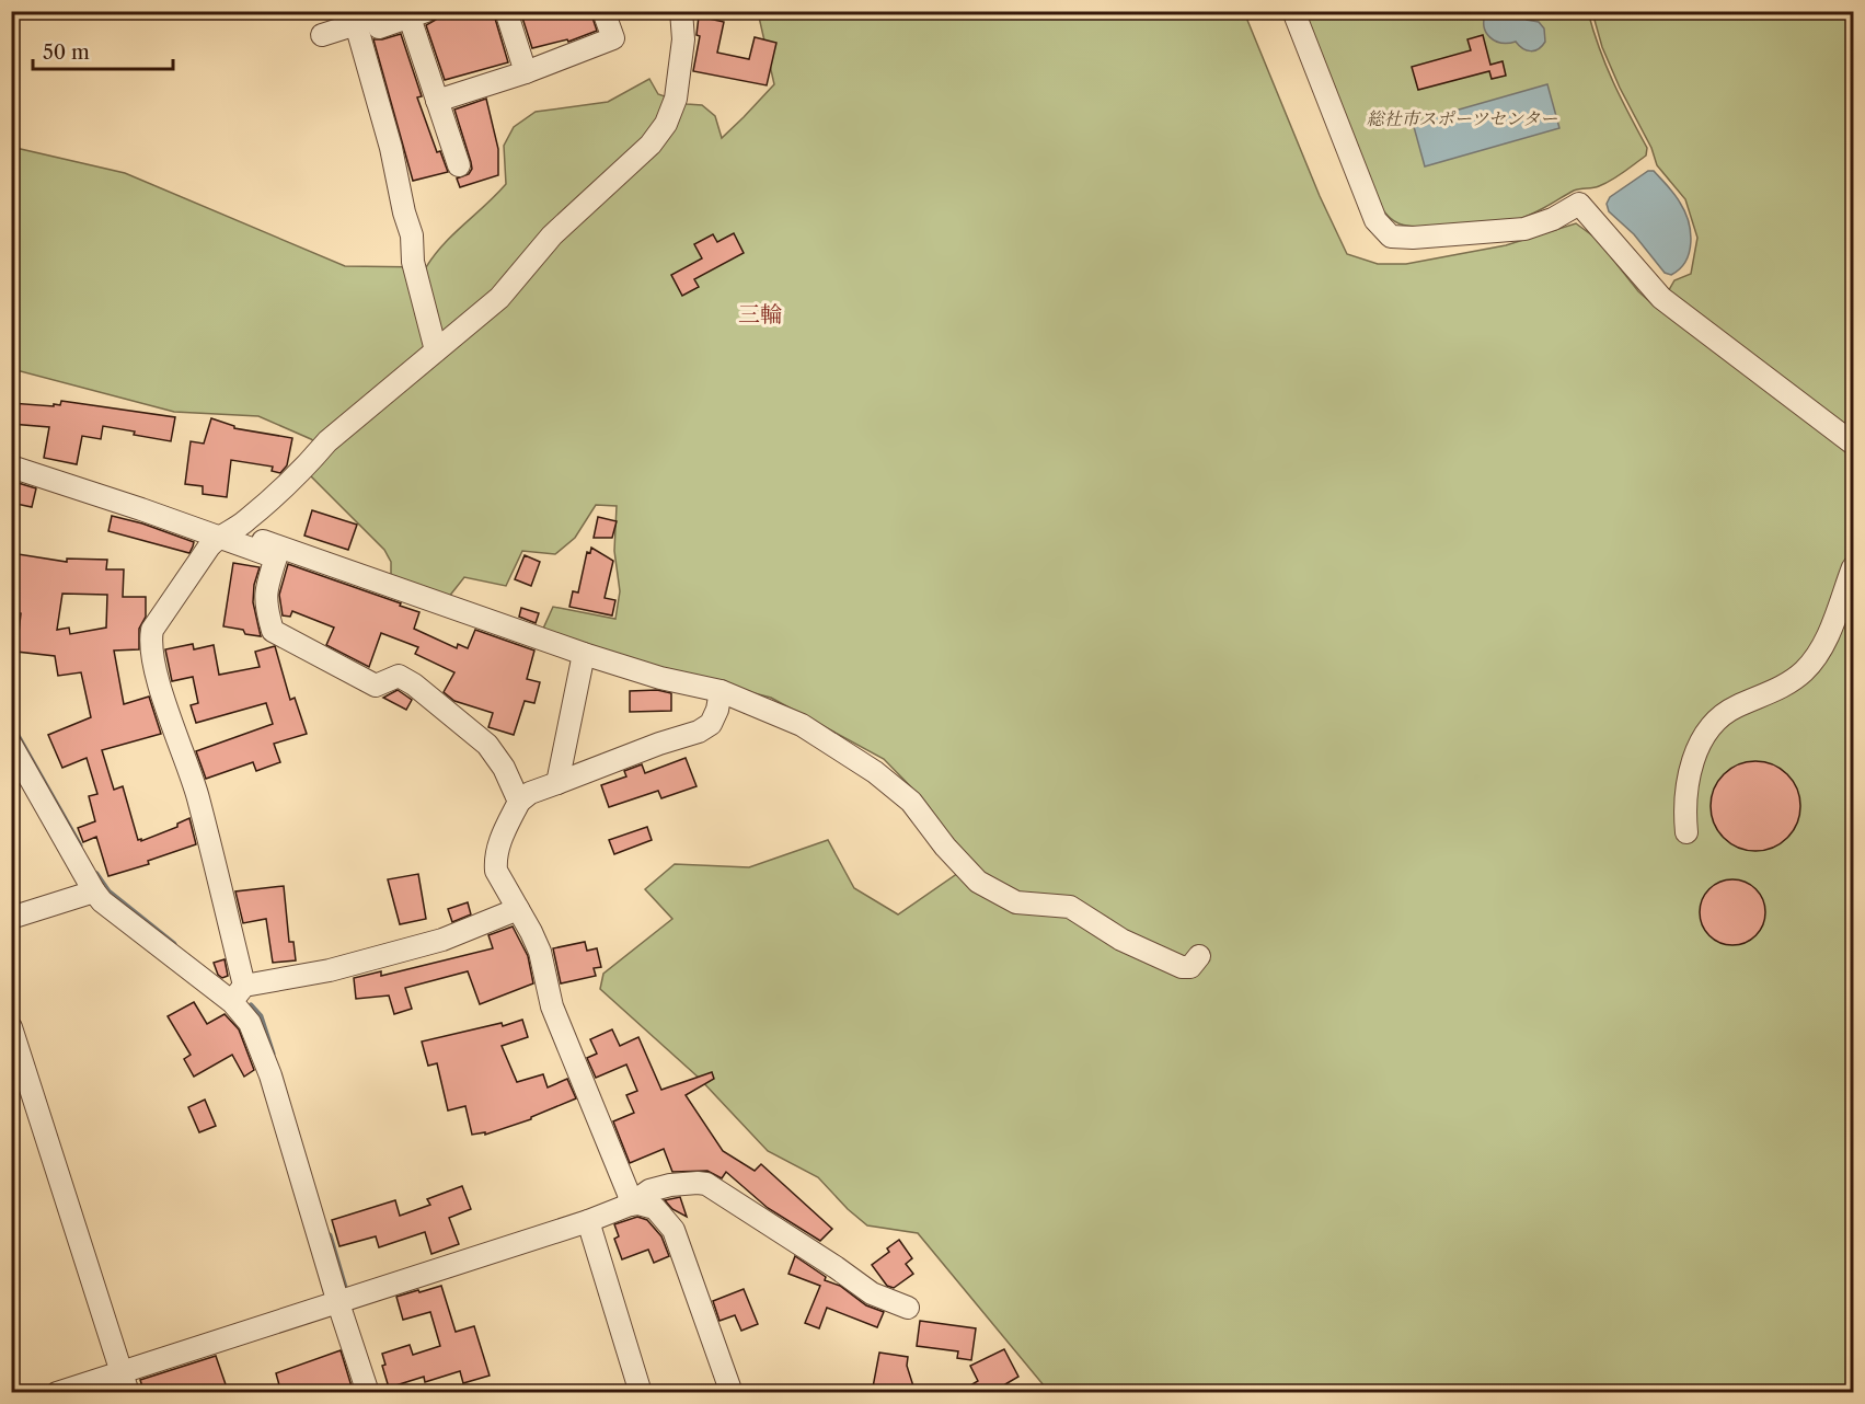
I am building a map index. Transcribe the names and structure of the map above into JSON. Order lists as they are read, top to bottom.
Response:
{
  "districts": ["三輪"],
  "parks": ["総社市スポーツセンター"],
  "scale_bar": "50 m"
}
